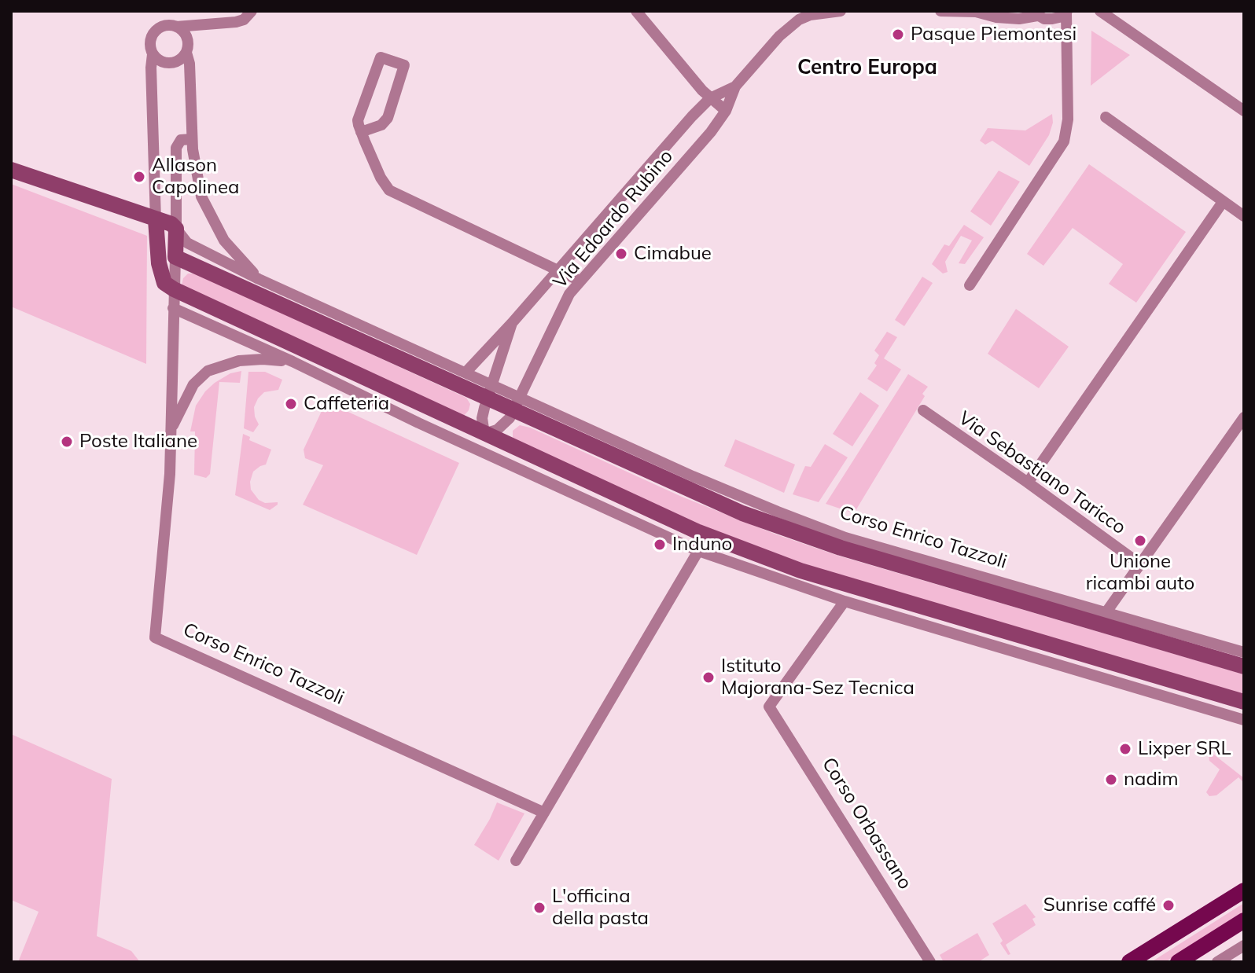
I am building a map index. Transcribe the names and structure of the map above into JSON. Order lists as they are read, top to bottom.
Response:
{
  "streets": {
    "street": [
      "Via Edoardo Rubino",
      "Via Sebastiano Taricco",
      "Corso Enrico Tazzoli",
      "Corso Orbassano"
    ]
  },
  "crossings": [
    ["Via Edoardo Rubino", "Corso Enrico Tazzoli"],
    ["Corso Enrico Tazzoli", "Corso Orbassano"]
  ],
  "districts": ["Centro Europa"],
  "places": [
    "Pasque Piemontesi",
    "Allason Capolinea",
    "Cimabue",
    "Caffeteria",
    "Poste Italiane",
    "Unione ricambi auto",
    "Induno",
    "Istituto Majorana-Sez Tecnica",
    "Lixper SRL",
    "nadim",
    "Sunrise caffé",
    "L'officina della pasta"
  ]
}
